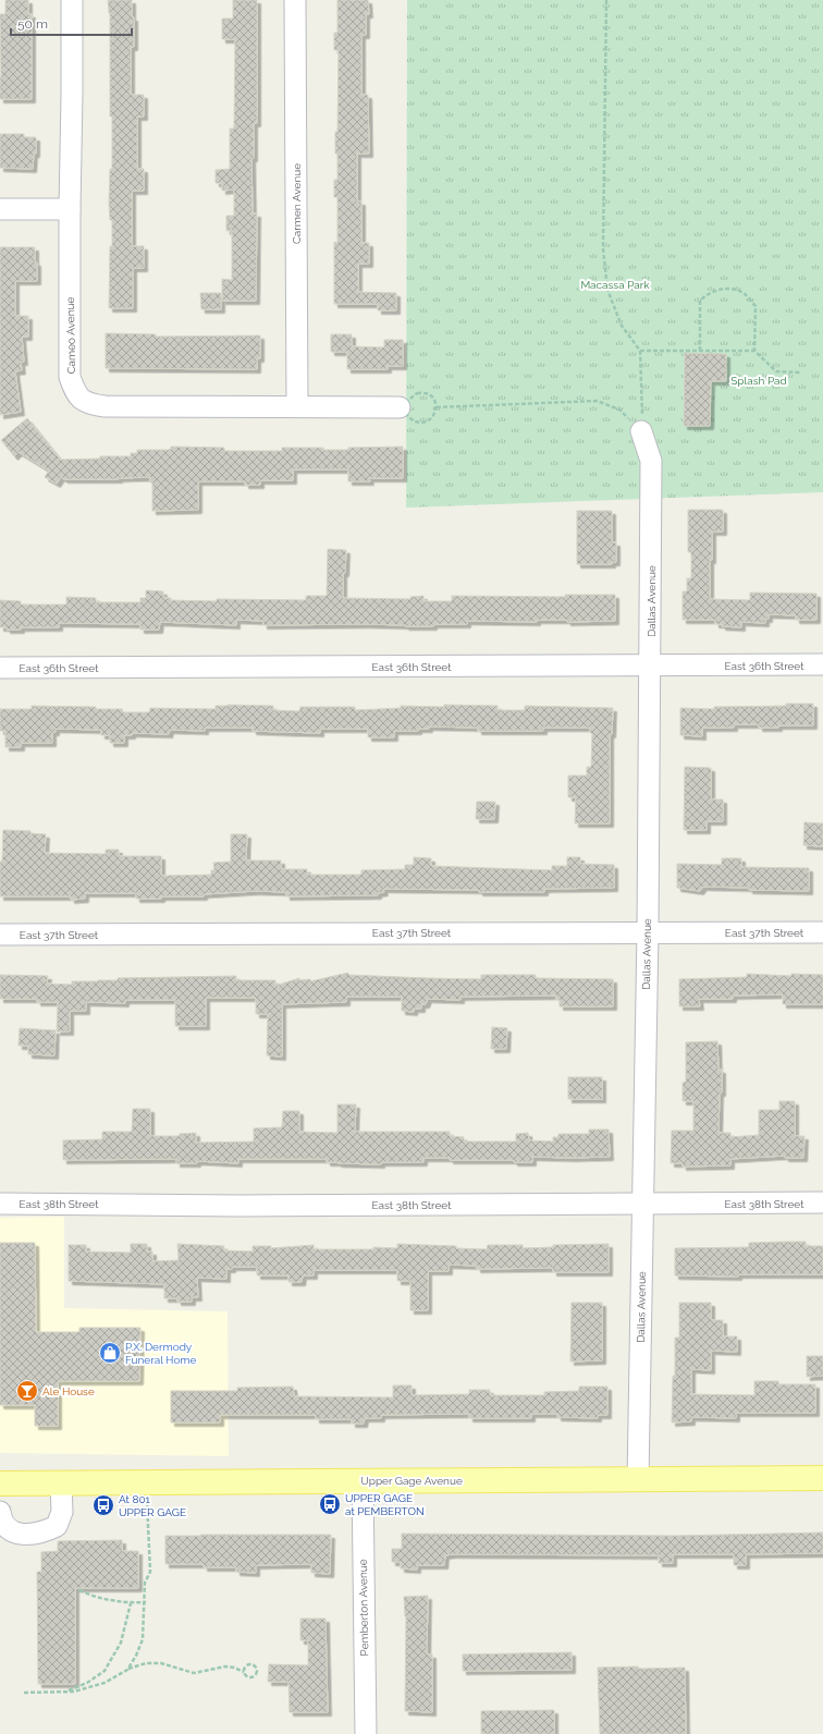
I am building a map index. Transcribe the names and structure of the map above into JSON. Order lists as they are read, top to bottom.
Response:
{
  "streets": {
    "main road": ["Upper Gage Avenue"],
    "street": [
      "Carmen Avenue",
      "Cameo Avenue",
      "Dallas Avenue",
      "East 36th Street",
      "East 37th Street",
      "East 38th Street",
      "Pemberton Avenue"
    ]
  },
  "crossings": [
    ["Carmen Avenue", "Cameo Avenue"],
    ["Dallas Avenue", "East 36th Street"],
    ["Dallas Avenue", "East 37th Street"],
    ["Dallas Avenue", "East 38th Street"],
    ["Dallas Avenue", "Upper Gage Avenue"],
    ["Upper Gage Avenue", "Pemberton Avenue"]
  ],
  "parks": ["Macassa Park", "Splash Pad"],
  "places": {
    "shop": ["P.X. Dermody Funeral Home"],
    "bar": ["Ale House"],
    "bus stop": ["UPPER GAGE at PEMBERTON", "At 801 UPPER GAGE"]
  },
  "scale_bar": "50 m"
}
